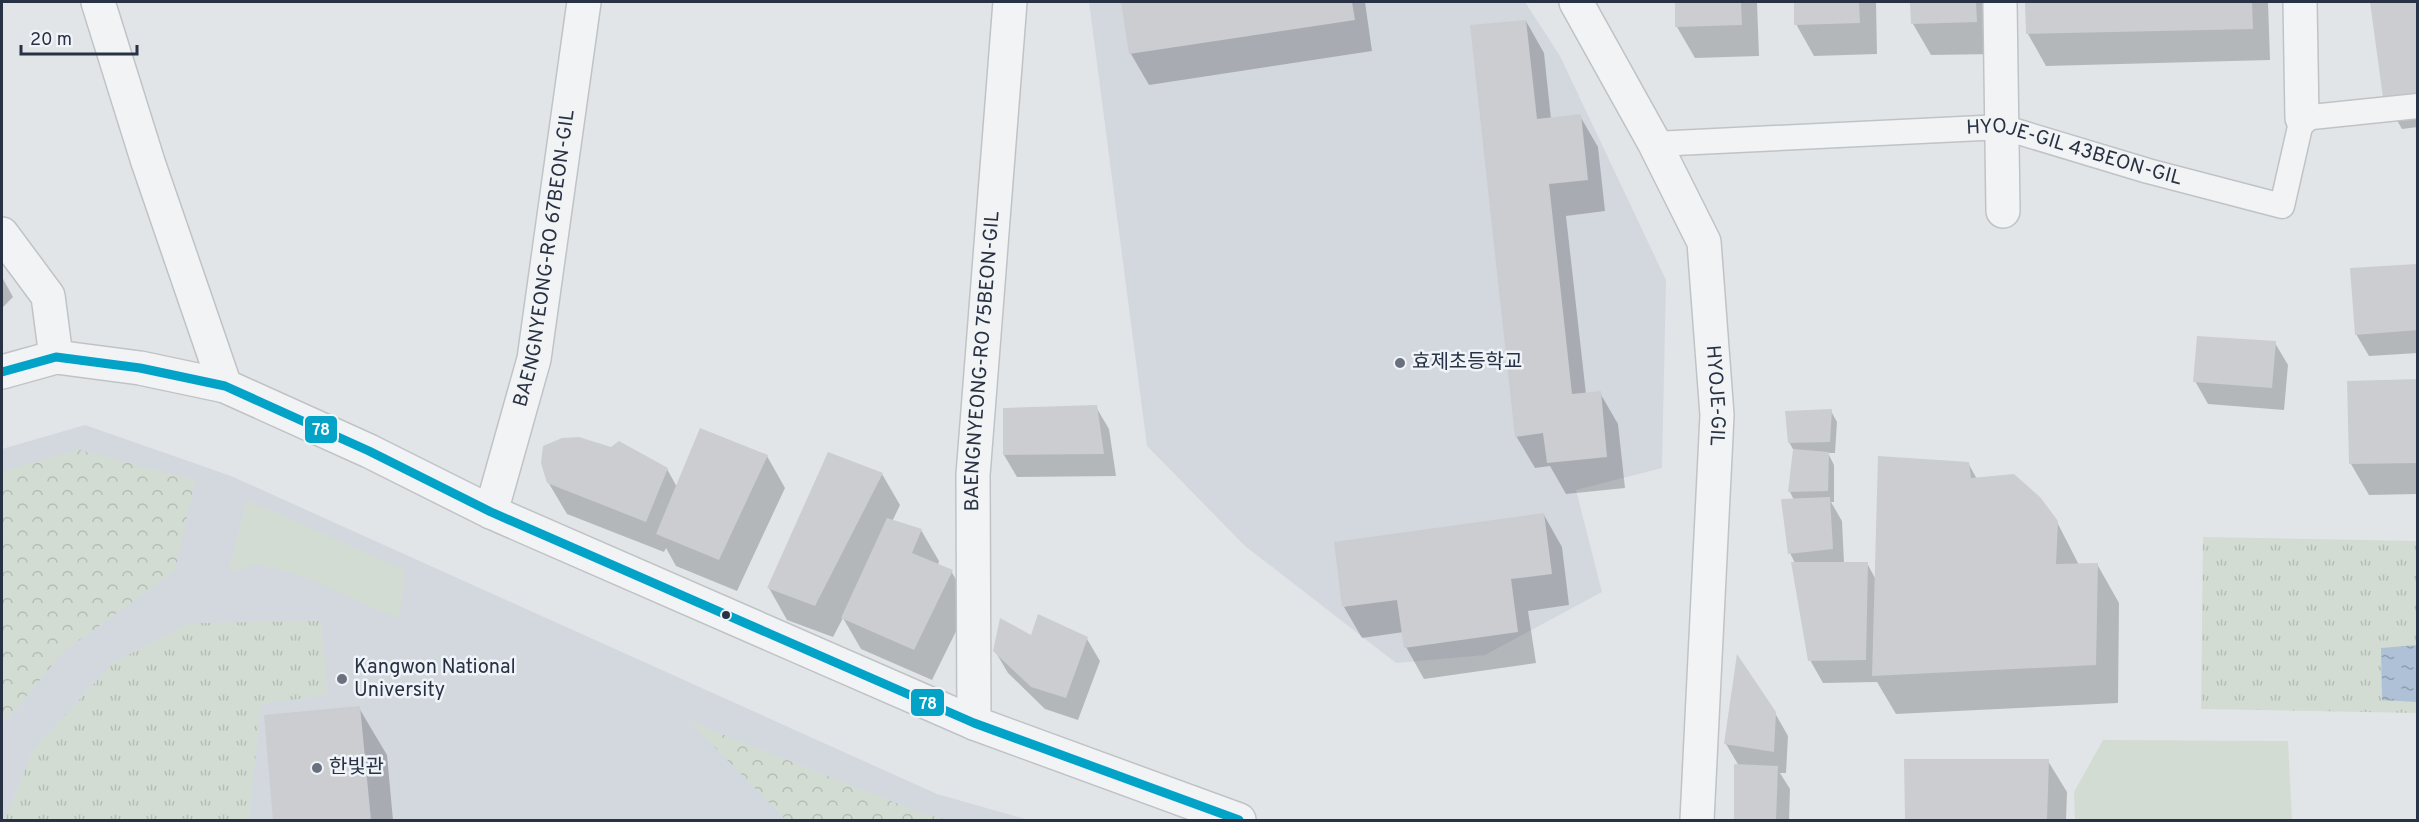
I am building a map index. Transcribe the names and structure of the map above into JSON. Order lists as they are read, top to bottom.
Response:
{
  "streets": {
    "street": ["BAENGNYEONG-RO 67BEON-GIL", "BAENGNYEONG-RO 75BEON-GIL", "HYOJE-GIL"],
    "lane": ["HYOJE-GIL 43BEON-GIL"]
  },
  "crossings": [
    ["HYOJE-GIL 43BEON-GIL", "HYOJE-GIL"]
  ],
  "places": ["효제초등학교", "Kangwon National University", "한빛관"],
  "lines": ["transit line 78"],
  "scale_bar": "20 m"
}
